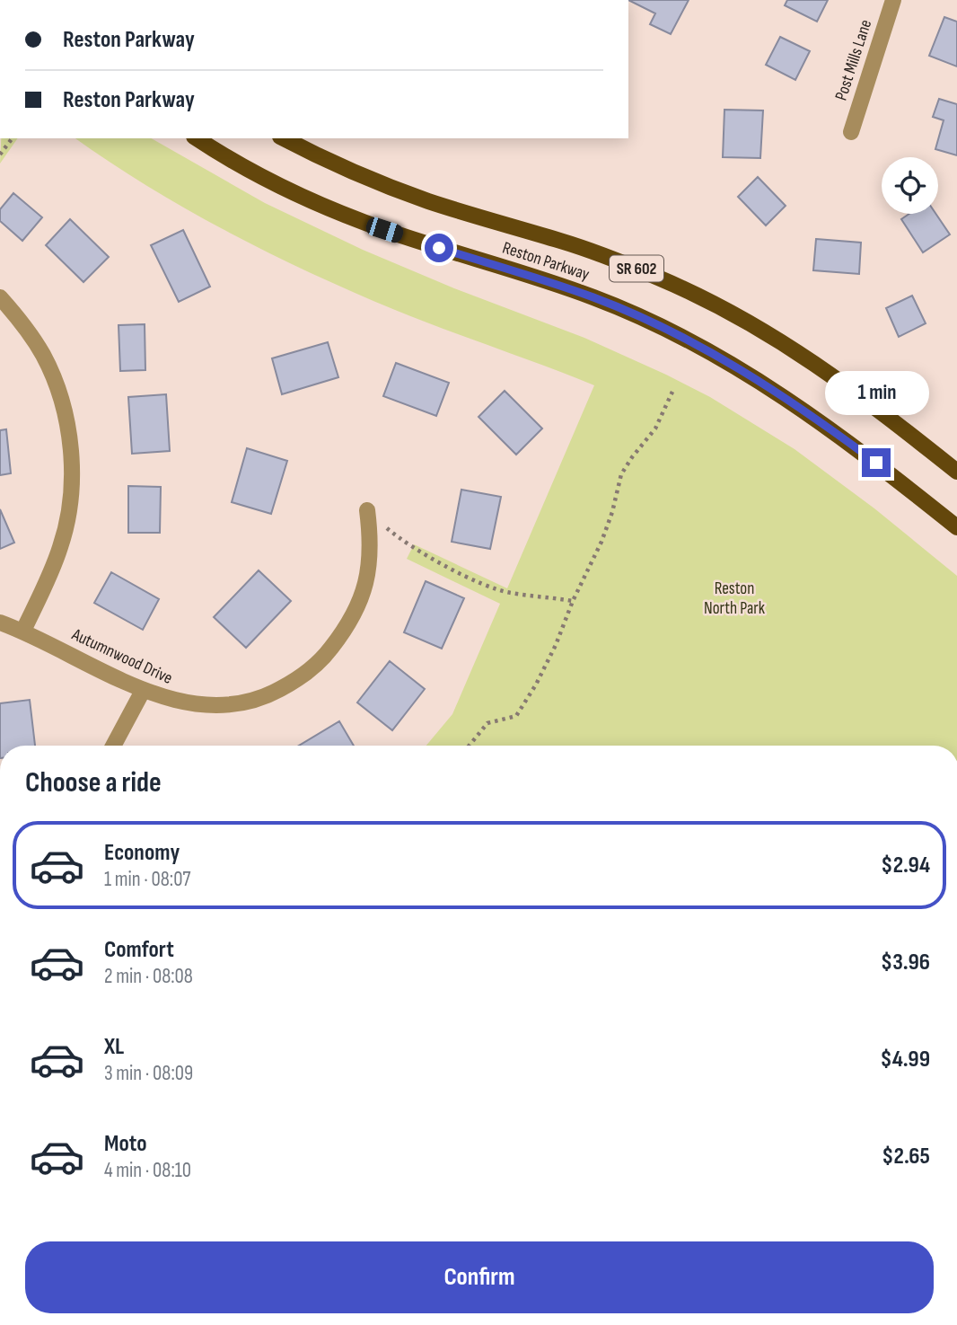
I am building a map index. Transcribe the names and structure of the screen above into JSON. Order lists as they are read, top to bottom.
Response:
{
  "streets": {
    "main road": ["Reston Parkway", "SR 602"],
    "street": ["Post Mills Lane", "Autumnwood Drive"]
  },
  "parks": ["Reston North Park"],
  "page": {
    "banner": ["Reston Parkway", "Reston Parkway"],
    "bubble": "1 min",
    "heading": "Choose a ride",
    "list": [
      {
        "name": "Economy",
        "note": "1 min · 08:07",
        "value": "$2.94"
      },
      {
        "name": "Comfort",
        "note": "2 min · 08:08",
        "value": "$3.96"
      },
      {
        "name": "XL",
        "note": "3 min · 08:09",
        "value": "$4.99"
      },
      {
        "name": "Moto",
        "note": "4 min · 08:10",
        "value": "$2.65"
      }
    ],
    "buttons": "Confirm"
  }
}
